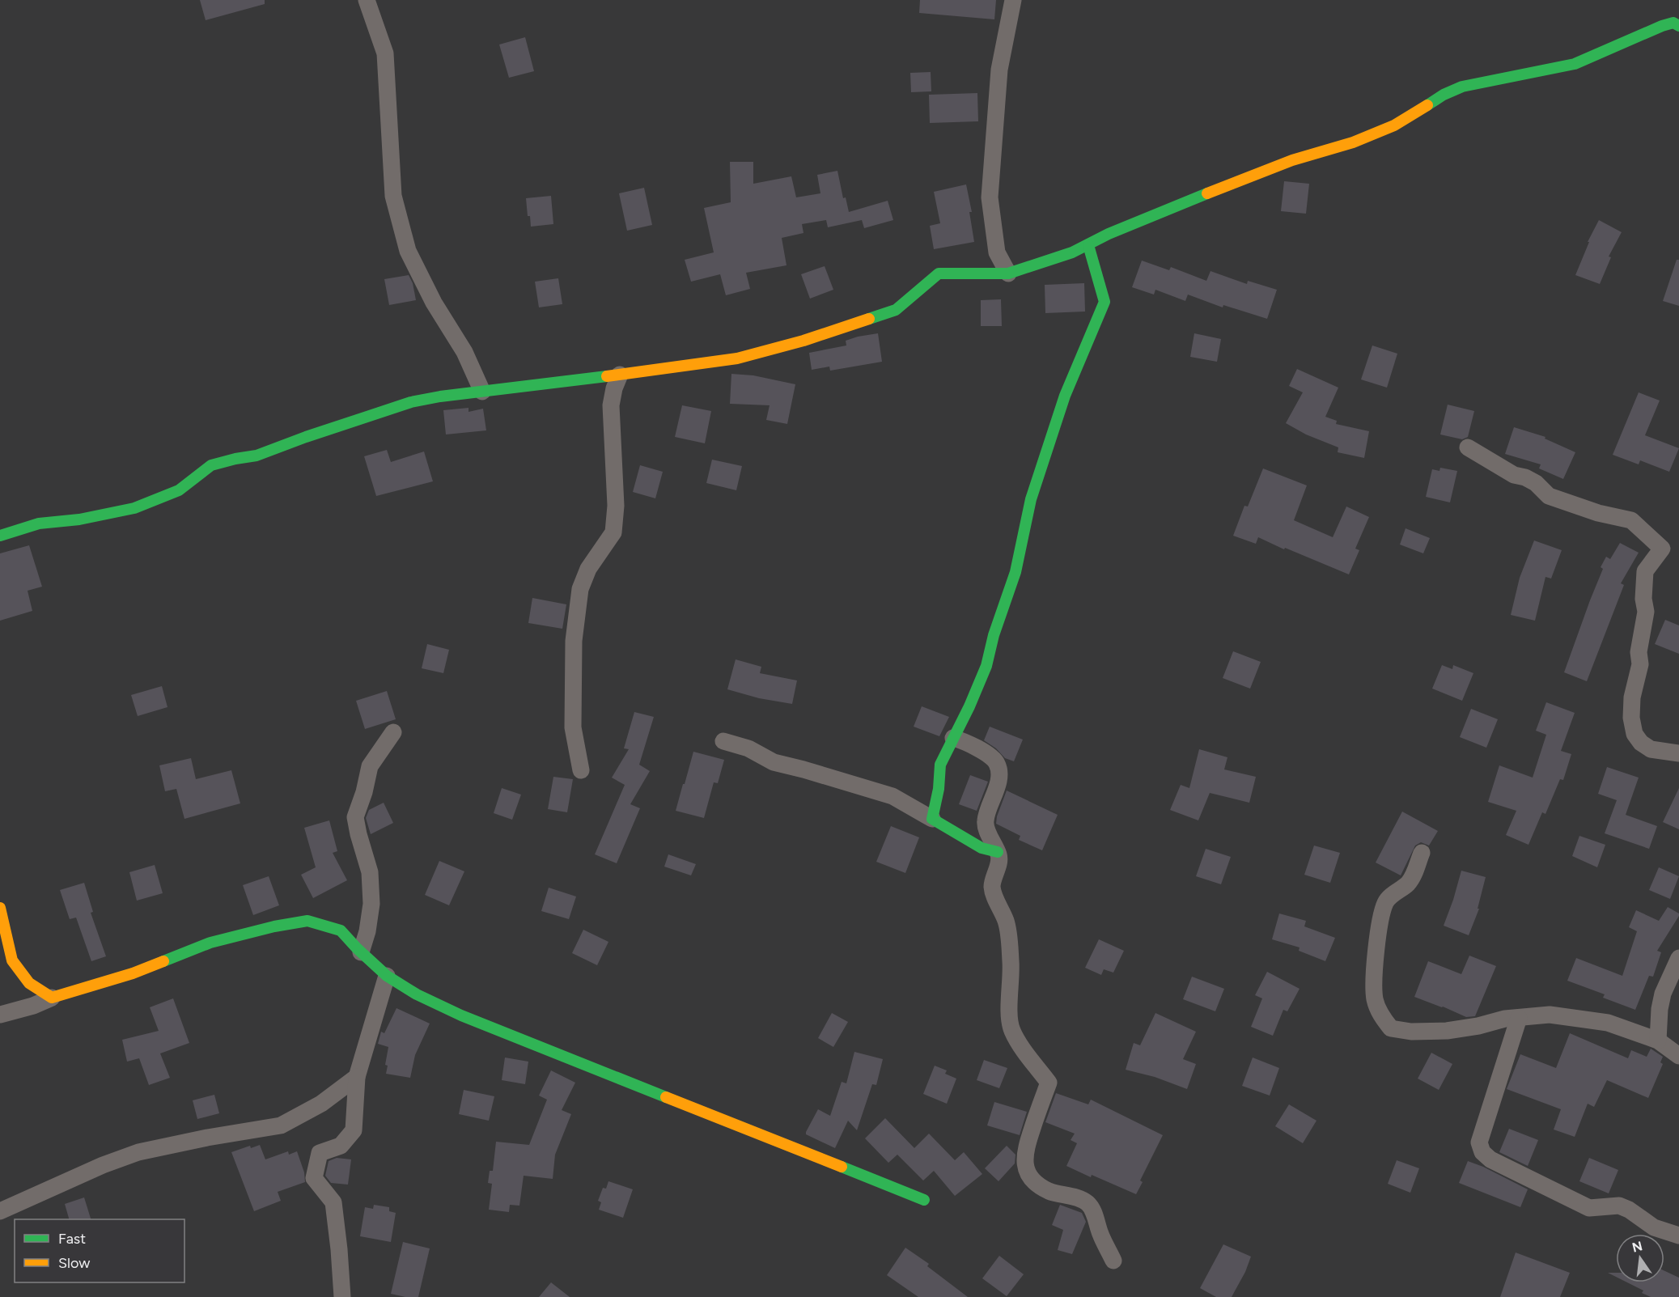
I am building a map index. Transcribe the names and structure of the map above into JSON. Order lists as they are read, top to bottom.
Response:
{
  "legend": ["Fast", "Slow"],
  "north": "top"
}
